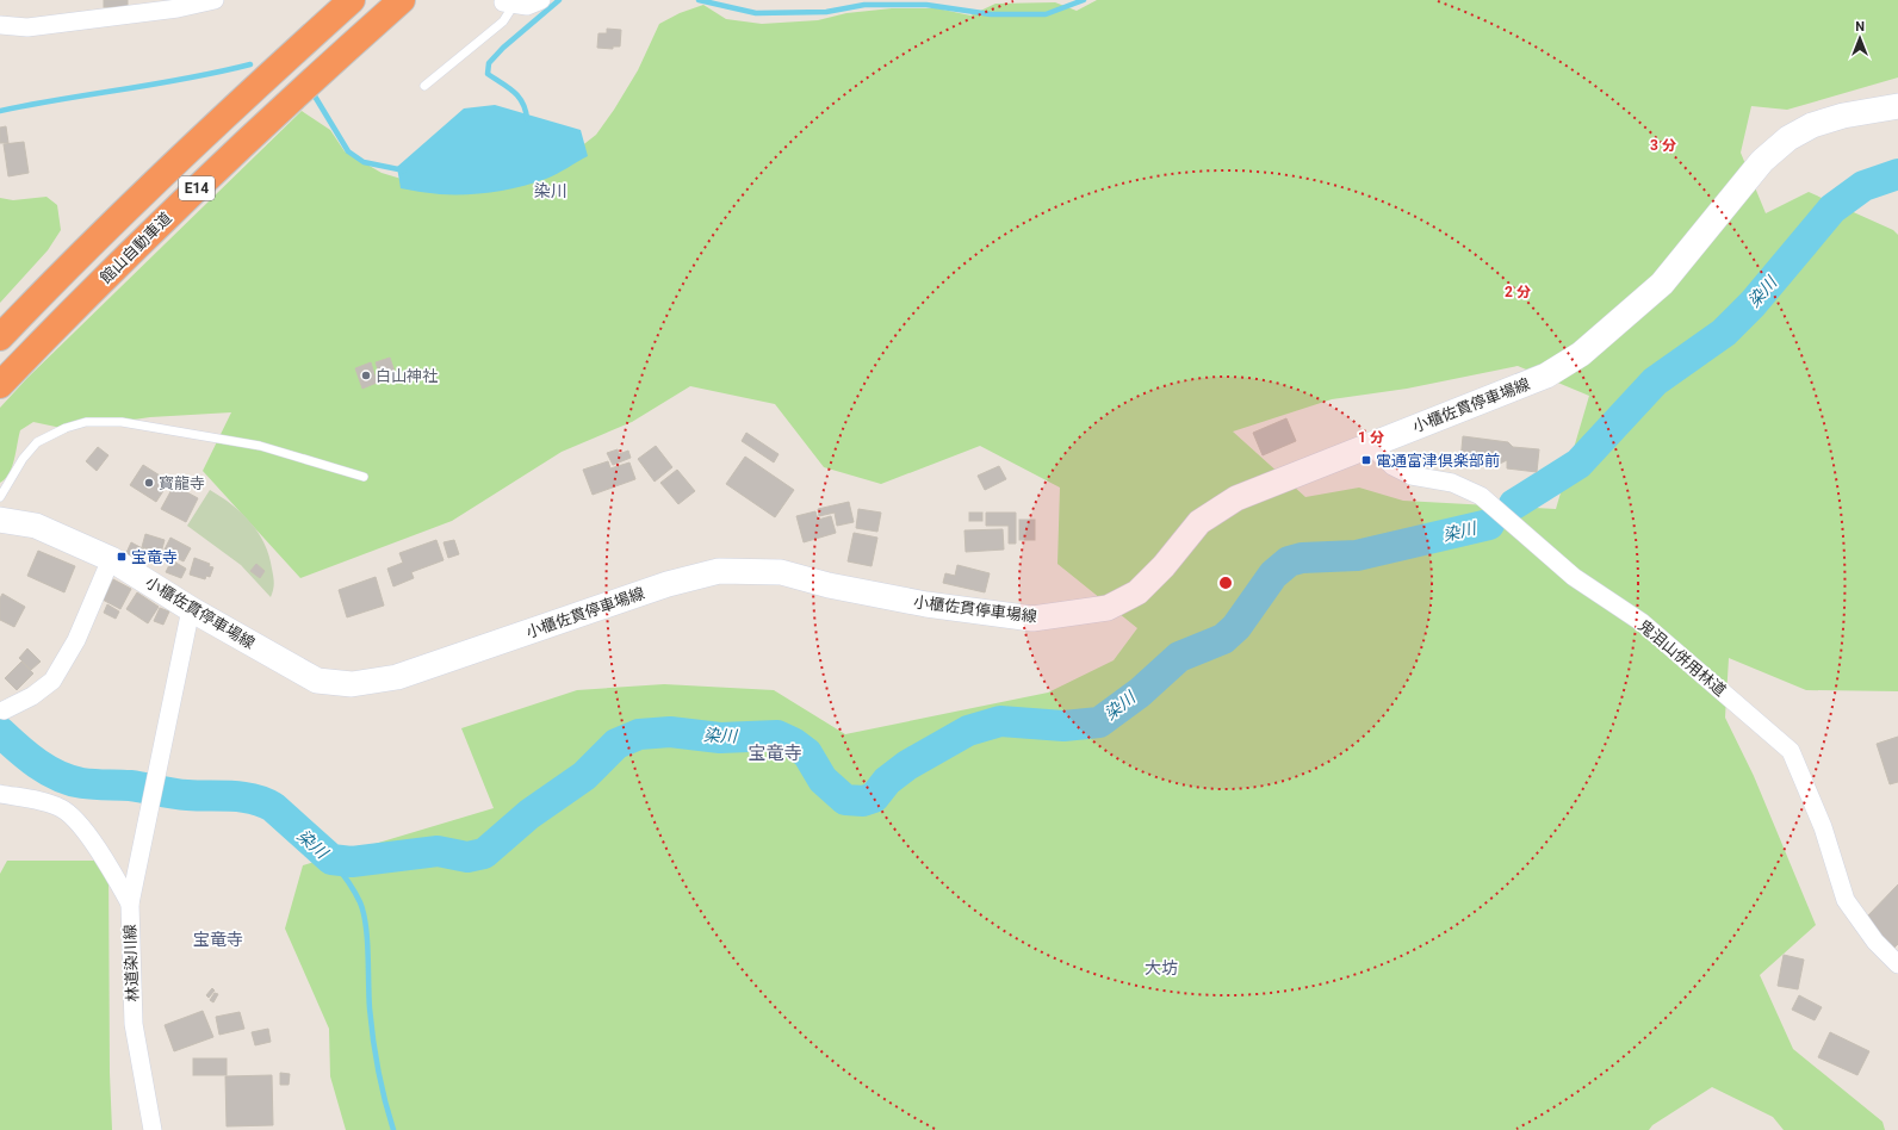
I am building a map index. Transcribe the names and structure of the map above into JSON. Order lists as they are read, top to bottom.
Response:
{
  "streets": {
    "highway": ["E14", "館山自動車道"],
    "main road": ["小櫃佐貫停車場線"],
    "street": ["鬼泪山併用林道", "林道染川線"]
  },
  "crossings": [
    ["小櫃佐貫停車場線", "鬼泪山併用林道"],
    ["小櫃佐貫停車場線", "林道染川線"]
  ],
  "districts": [
    "染川",
    "宝竜寺",
    "宝竜寺",
    "大坊"
  ],
  "water": ["染川"],
  "places": {
    "other": ["白山神社", "寳龍寺"],
    "transit": ["電通富津倶楽部前", "宝竜寺"]
  },
  "north": "top",
  "rings": ["3 分", "2 分", "1 分"]
}
